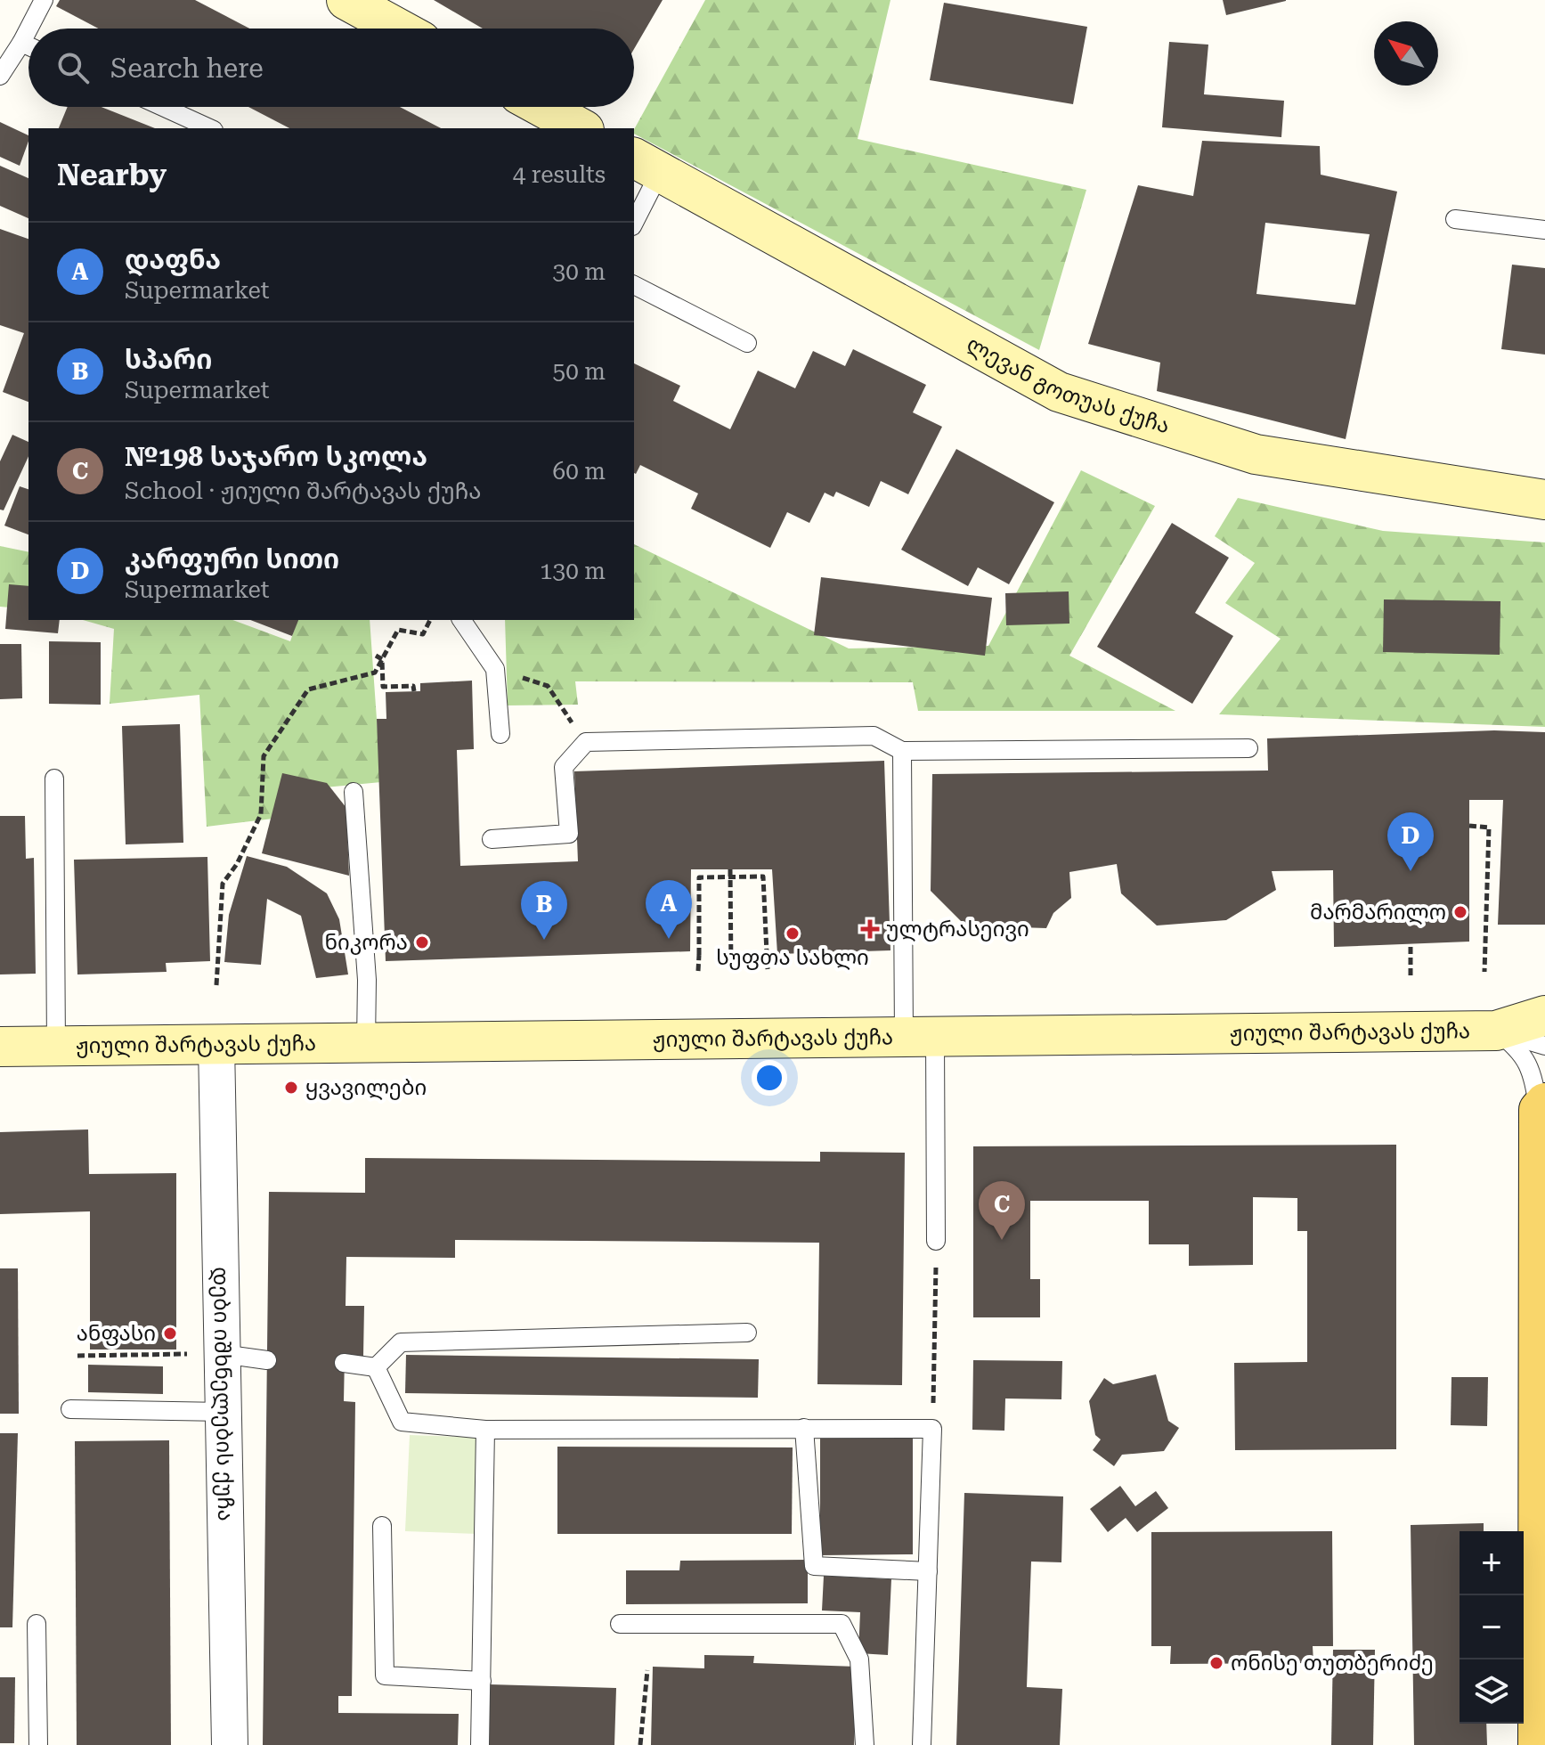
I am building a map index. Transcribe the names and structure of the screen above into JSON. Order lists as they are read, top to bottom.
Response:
{
  "streets": {
    "main road": ["ლევან გოთუას ქუჩა", "ჟიული შარტავას ქუჩა"],
    "street": ["დები იშხნელების ქუჩა"]
  },
  "crossings": [
    ["ჟიული შარტავას ქუჩა", "დები იშხნელების ქუჩა"]
  ],
  "places": {
    "other": [
      "მარმარილო",
      "სუფთა სახლი",
      "ნიკორა",
      "ყვავილები",
      "ანფასი",
      "ონისე თუთბერიძე"
    ],
    "health": ["ულტრასეივი"]
  },
  "north": "top left",
  "page": {
    "search": "Search here",
    "heading": ["Nearby", "4 results"],
    "list": [
      {
        "mark": "A",
        "name": "დაფნა",
        "note": "Supermarket",
        "value": "30 m"
      },
      {
        "mark": "B",
        "name": "სპარი",
        "note": "Supermarket",
        "value": "50 m"
      },
      {
        "mark": "C",
        "name": "№198 საჯარო სკოლა",
        "note": "School · ჟიული შარტავას ქუჩა",
        "value": "60 m"
      },
      {
        "mark": "D",
        "name": "კარფური სითი",
        "note": "Supermarket",
        "value": "130 m"
      }
    ],
    "pins": [
      "D",
      "A",
      "B",
      "C"
    ],
    "map_buttons": ["+", "−"]
  }
}
